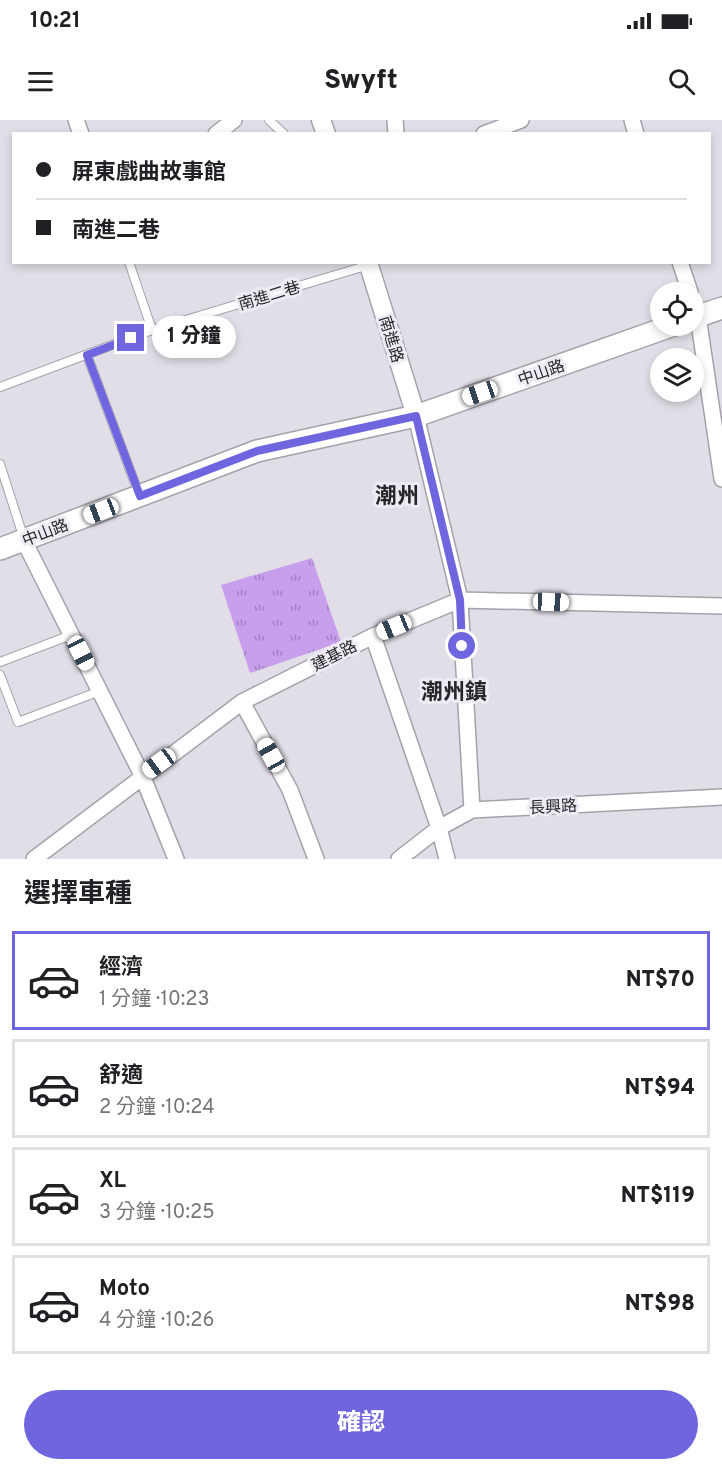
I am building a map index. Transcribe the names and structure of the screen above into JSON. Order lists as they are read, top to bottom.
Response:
{
  "streets": {
    "main road": ["中山路"],
    "street": ["南進路", "建基路", "長興路"],
    "lane": ["南進二巷"]
  },
  "crossings": [
    ["南進二巷", "南進路"],
    ["南進路", "中山路"]
  ],
  "districts": ["潮州", "潮州鎮"],
  "page": {
    "status": "10:21",
    "header": "Swyft",
    "banner": ["屏東戲曲故事館", "南進二巷"],
    "bubble": "1 分鐘",
    "heading": "選擇車種",
    "list": [
      {
        "name": "經濟",
        "note": "1 分鐘 · 10:23",
        "value": "NT$70"
      },
      {
        "name": "舒適",
        "note": "2 分鐘 · 10:24",
        "value": "NT$94"
      },
      {
        "name": "XL",
        "note": "3 分鐘 · 10:25",
        "value": "NT$119"
      },
      {
        "name": "Moto",
        "note": "4 分鐘 · 10:26",
        "value": "NT$98"
      }
    ],
    "buttons": "確認"
  }
}
